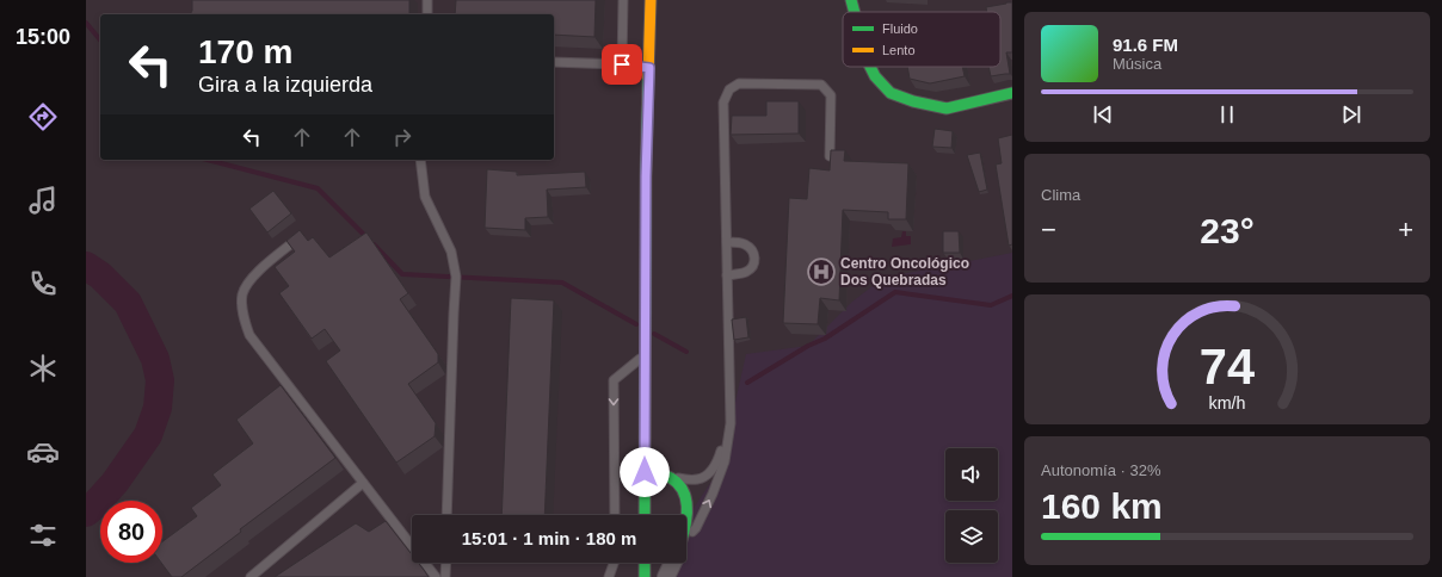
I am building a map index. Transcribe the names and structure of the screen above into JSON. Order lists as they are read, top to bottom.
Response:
{
  "places": {
    "hospital": ["Centro Oncológico Dos Quebradas"]
  },
  "legend": ["Fluido", "Lento"],
  "page": {
    "tabs": "15:00",
    "turn": ["170 m", "Gira a la izquierda"],
    "song": ["91.6 FM", "Música"],
    "tile": [
      "Clima",
      ["Autonomía · 32%", "160 km"]
    ],
    "heat": ["−", "23°", "+"],
    "limit": "80",
    "trip": "15:01 · 1 min · 180 m",
    "gauge": ["74", "km/h"]
  }
}
